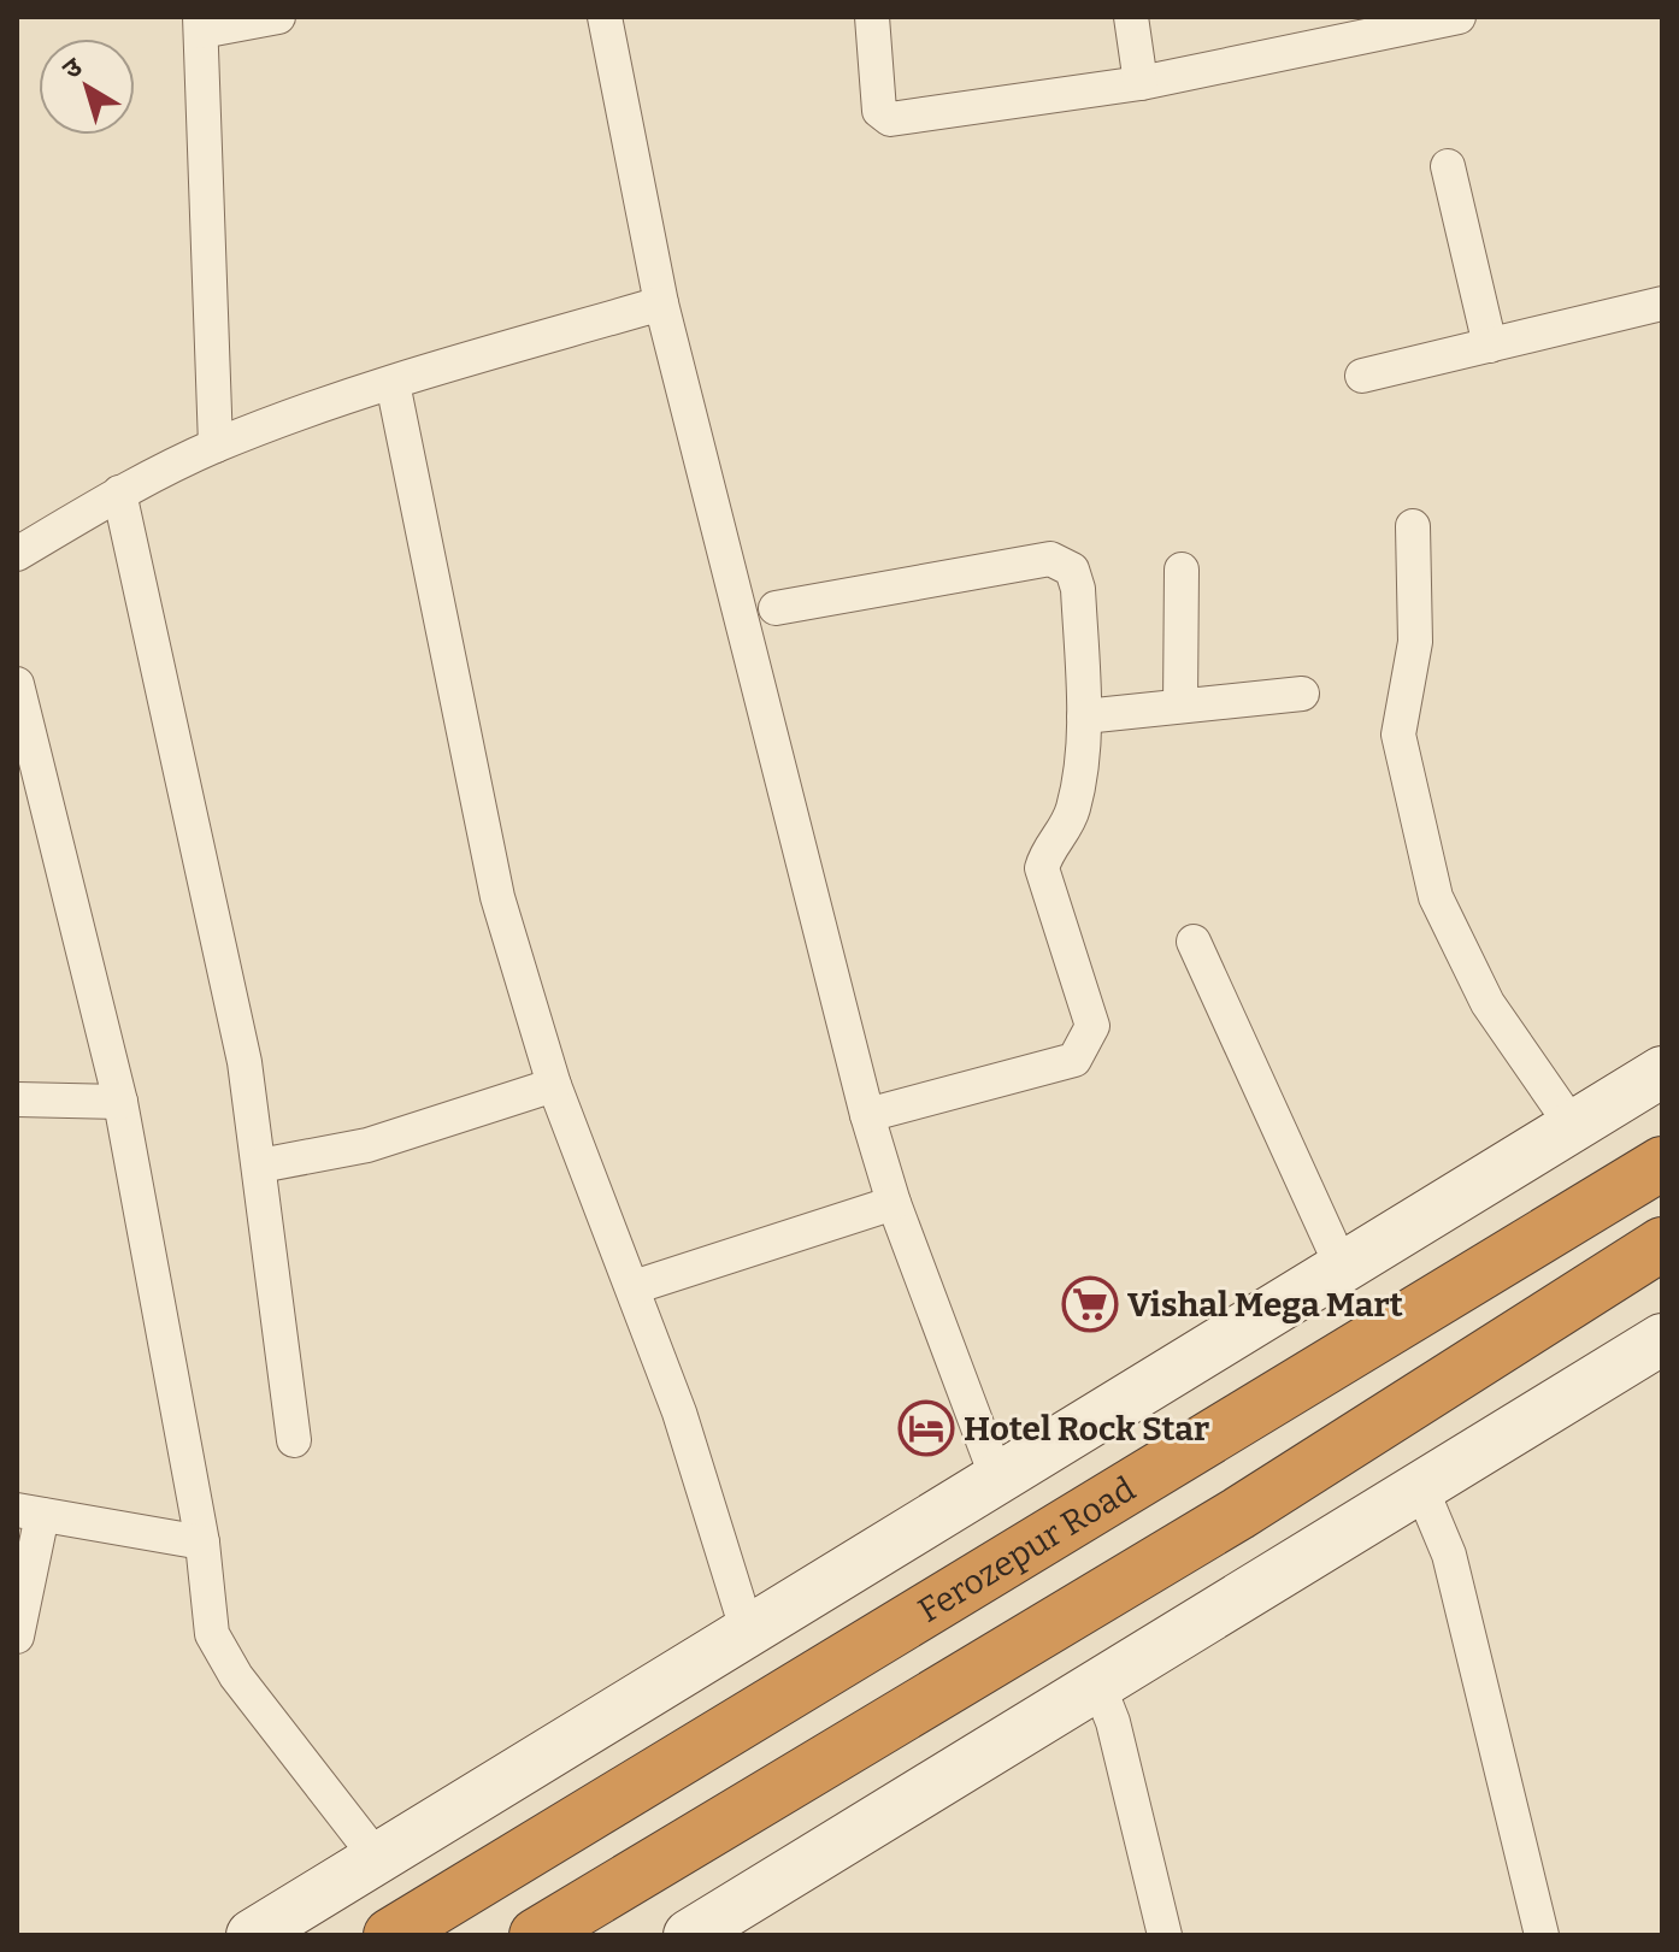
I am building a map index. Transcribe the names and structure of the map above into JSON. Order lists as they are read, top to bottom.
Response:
{
  "streets": {
    "highway": ["Ferozepur Road"]
  },
  "places": {
    "supermarket": ["Vishal Mega Mart"],
    "hotel": ["Hotel Rock Star"]
  },
  "north": "top left"
}
